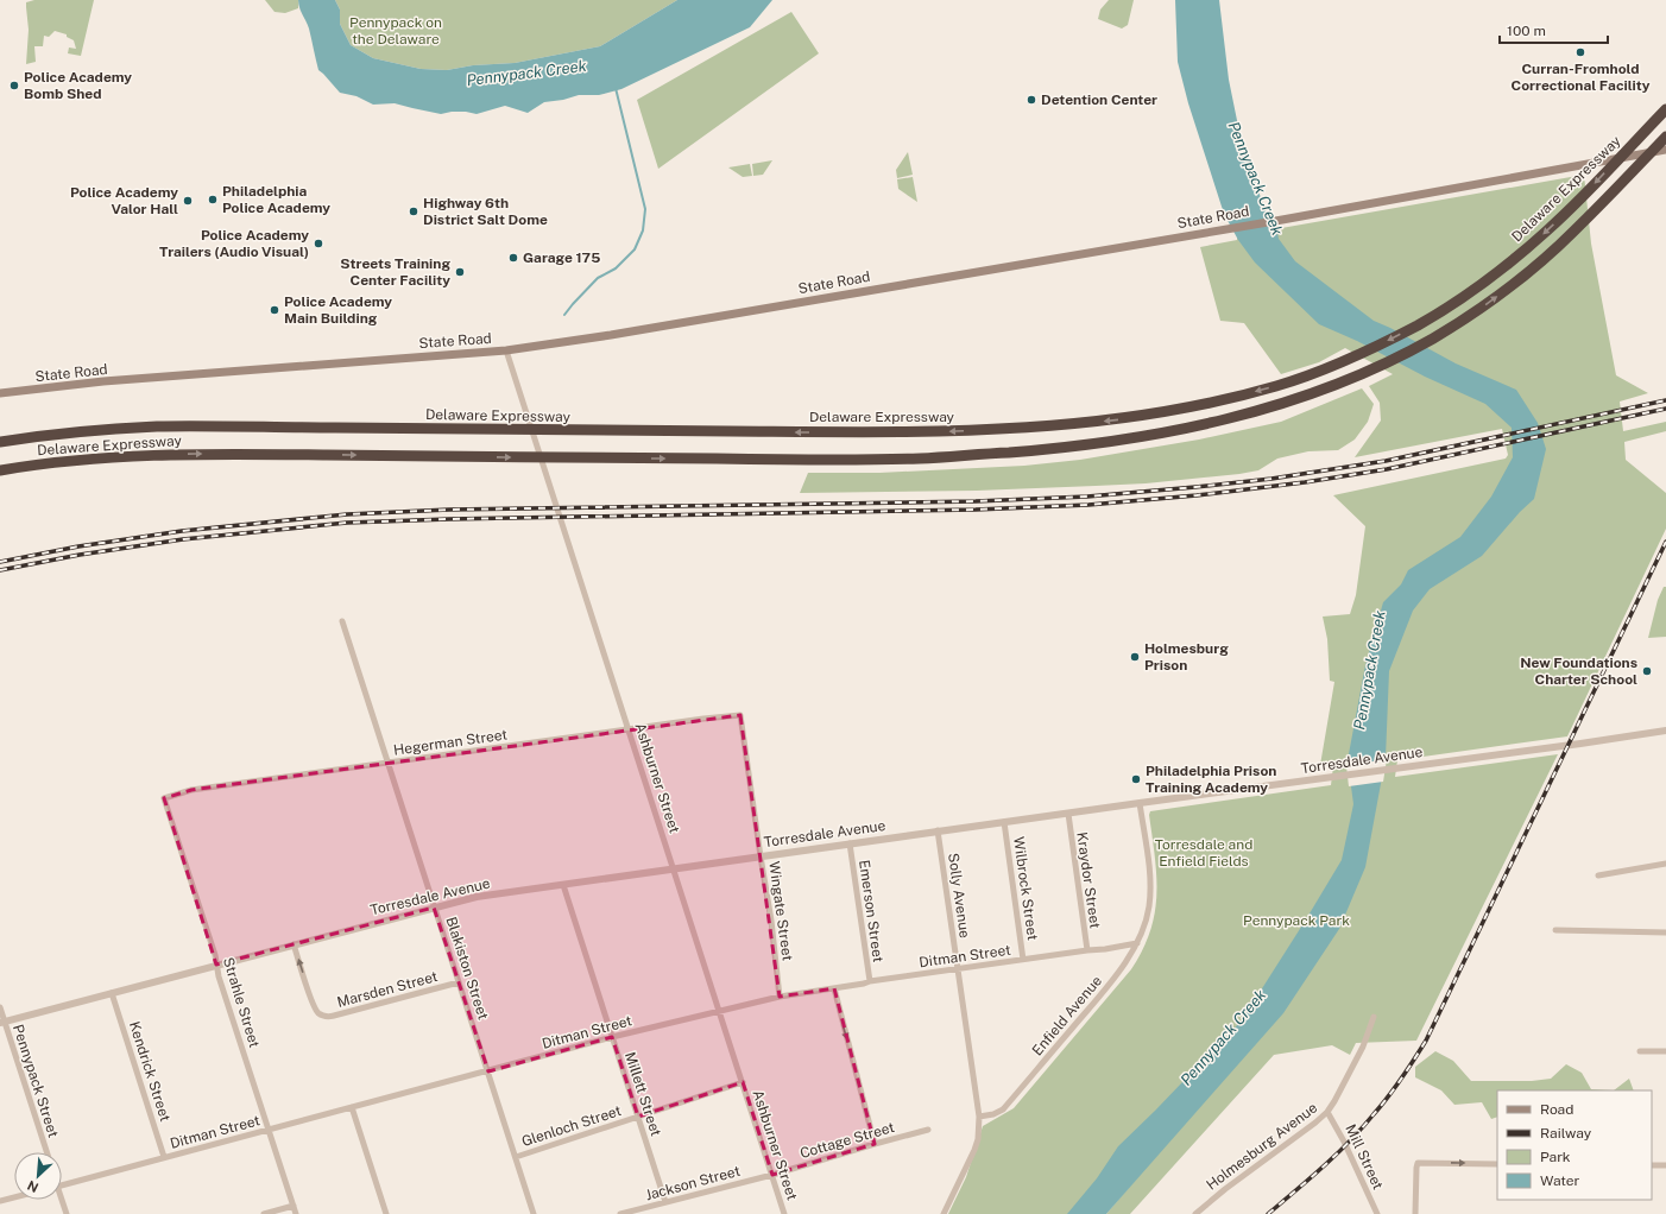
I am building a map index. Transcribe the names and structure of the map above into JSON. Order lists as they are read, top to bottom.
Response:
{
  "streets": {
    "highway": ["Delaware Expressway"],
    "main road": ["State Road"],
    "street": [
      "Hegerman Street",
      "Torresdale Avenue",
      "Ashburner Street",
      "Kraydor Street",
      "Wilbrock Street",
      "Solly Avenue",
      "Wingate Street",
      "Emerson Street",
      "Ditman Street",
      "Blakiston Street",
      "Marsden Street",
      "Strahle Street",
      "Enfield Avenue",
      "Kendrick Street",
      "Pennypack Street",
      "Millett Street",
      "Glenloch Street",
      "Cottage Street",
      "Holmesburg Avenue",
      "Mill Street",
      "Jackson Street"
    ]
  },
  "crossings": [
    ["State Road", "Ashburner Street"],
    ["Hegerman Street", "Ashburner Street"],
    ["Hegerman Street", "Wingate Street"],
    ["Hegerman Street", "Blakiston Street"],
    ["Hegerman Street", "Strahle Street"],
    ["Torresdale Avenue", "Ashburner Street"],
    ["Torresdale Avenue", "Kraydor Street"],
    ["Torresdale Avenue", "Wilbrock Street"],
    ["Torresdale Avenue", "Solly Avenue"],
    ["Torresdale Avenue", "Wingate Street"],
    ["Torresdale Avenue", "Emerson Street"],
    ["Torresdale Avenue", "Blakiston Street"],
    ["Torresdale Avenue", "Marsden Street"],
    ["Torresdale Avenue", "Strahle Street"],
    ["Torresdale Avenue", "Enfield Avenue"],
    ["Torresdale Avenue", "Kendrick Street"],
    ["Torresdale Avenue", "Pennypack Street"],
    ["Torresdale Avenue", "Millett Street"],
    ["Ashburner Street", "Ditman Street"],
    ["Ashburner Street", "Glenloch Street"],
    ["Ashburner Street", "Cottage Street"],
    ["Ashburner Street", "Jackson Street"],
    ["Kraydor Street", "Ditman Street"],
    ["Wilbrock Street", "Ditman Street"],
    ["Solly Avenue", "Ditman Street"],
    ["Solly Avenue", "Enfield Avenue"],
    ["Wingate Street", "Ditman Street"],
    ["Emerson Street", "Ditman Street"],
    ["Ditman Street", "Blakiston Street"],
    ["Ditman Street", "Strahle Street"],
    ["Ditman Street", "Enfield Avenue"],
    ["Ditman Street", "Kendrick Street"],
    ["Ditman Street", "Millett Street"],
    ["Blakiston Street", "Marsden Street"],
    ["Blakiston Street", "Glenloch Street"],
    ["Millett Street", "Glenloch Street"],
    ["Millett Street", "Jackson Street"],
    ["Cottage Street", "Jackson Street"],
    ["Holmesburg Avenue", "Mill Street"]
  ],
  "water": ["Pennypack Creek"],
  "parks": ["Pennypack on the Delaware", "Torresdale and Enfield Fields", "Pennypack Park"],
  "places": [
    "Curran-Fromhold Correctional Facility",
    "Police Academy Bomb Shed",
    "Detention Center",
    "Philadelphia Police Academy",
    "Police Academy Valor Hall",
    "Highway 6th District Salt Dome",
    "Police Academy Trailers (Audio Visual)",
    "Garage 175",
    "Streets Training Center Facility",
    "Police Academy Main Building",
    "Holmesburg Prison",
    "New Foundations Charter School",
    "Philadelphia Prison Training Academy"
  ],
  "legend": [
    "Road",
    "Railway",
    "Park",
    "Water"
  ],
  "scale_bar": "100 m",
  "north": "bottom left"
}
